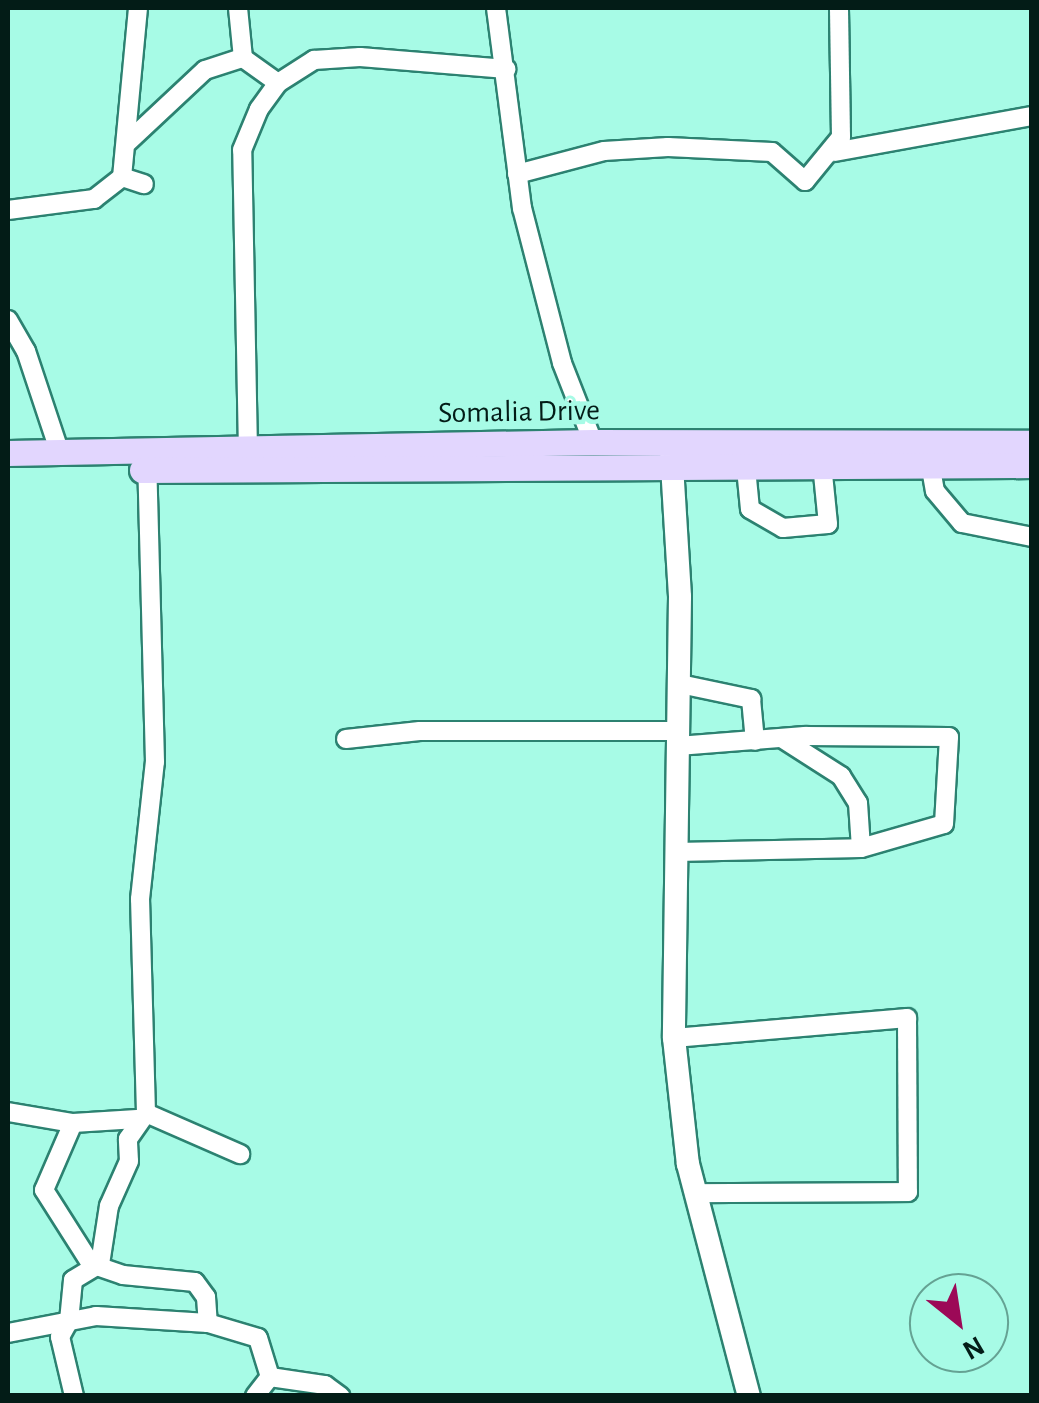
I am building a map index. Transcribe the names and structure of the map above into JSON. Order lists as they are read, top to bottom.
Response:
{
  "streets": {
    "main road": ["Somalia Drive"]
  },
  "north": "bottom right"
}
